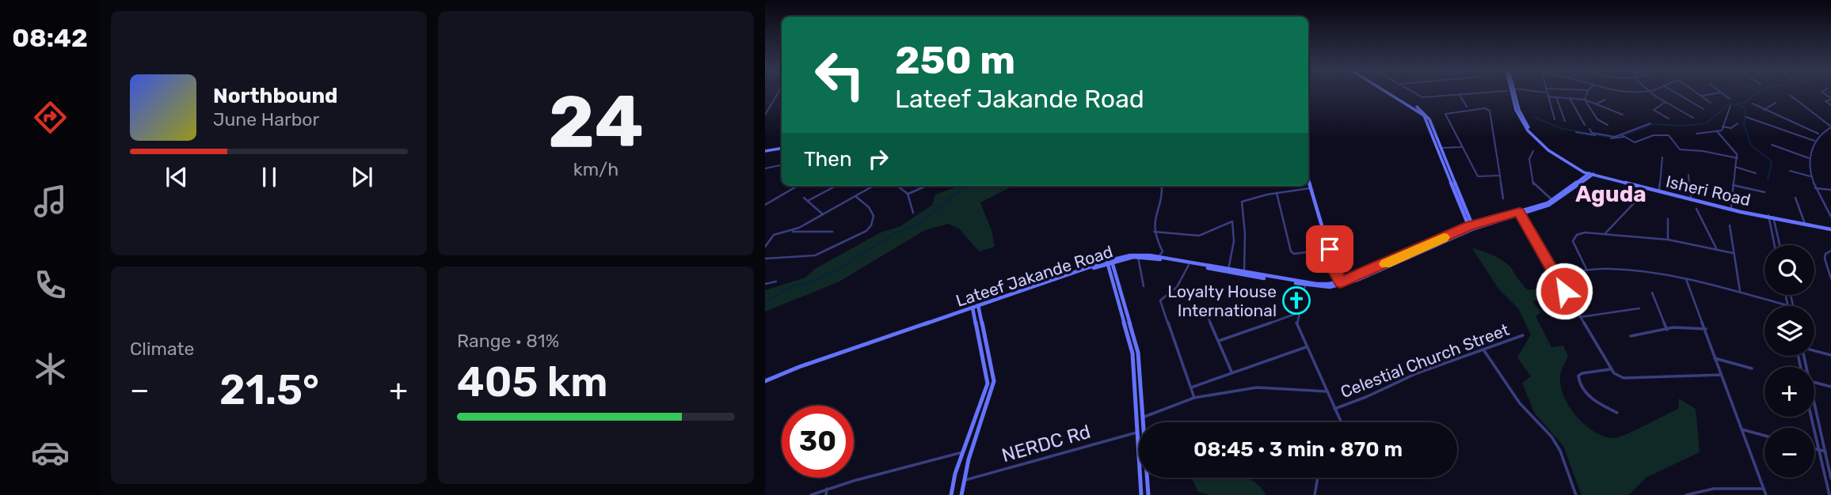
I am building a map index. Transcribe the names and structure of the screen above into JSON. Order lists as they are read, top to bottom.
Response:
{
  "streets": {
    "main road": ["Isheri Road", "Lateef Jakande Road"],
    "street": ["Celestial Church Street", "NERDC Rd"]
  },
  "crossings": [
    ["Isheri Road", "Lateef Jakande Road"]
  ],
  "districts": ["Aguda"],
  "places": {
    "church": ["Loyalty House International"]
  },
  "page": {
    "tabs": "08:42",
    "tile": [
      ["24", "km/h"],
      "Climate",
      ["Range · 81%", "405 km"]
    ],
    "turn": ["250 m", "Lateef Jakande Road"],
    "song": ["Northbound", "June Harbor"],
    "then": "Then",
    "map_buttons": ["+", "−"],
    "heat": ["−", "21.5°", "+"],
    "limit": "30",
    "trip": "08:45 · 3 min · 870 m"
  }
}
